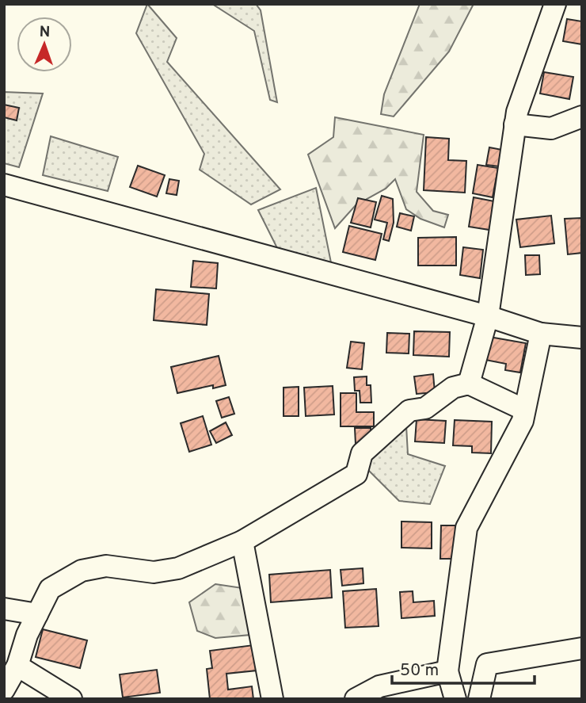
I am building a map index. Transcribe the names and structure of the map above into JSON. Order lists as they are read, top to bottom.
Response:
{
  "scale_bar": "50 m",
  "north": "top"
}
